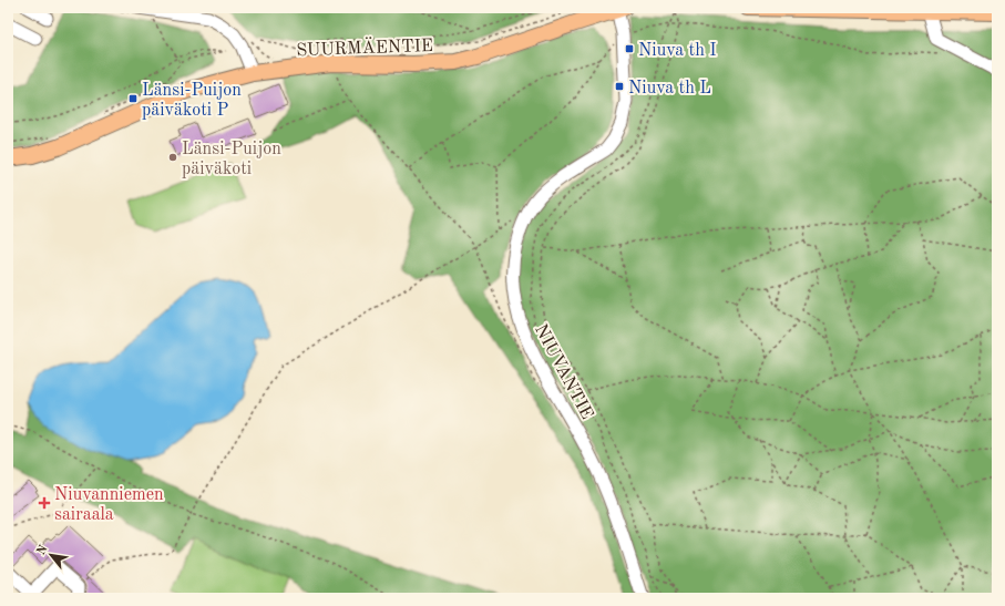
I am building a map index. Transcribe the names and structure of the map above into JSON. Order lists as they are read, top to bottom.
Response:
{
  "streets": {
    "main road": ["SUURMÄENTIE"],
    "street": ["NIUVANTIE"]
  },
  "crossings": [
    ["SUURMÄENTIE", "NIUVANTIE"]
  ],
  "places": {
    "transit": ["Niuva th I", "Niuva th L", "Länsi-Puijon päiväkoti P"],
    "other": ["Länsi-Puijon päiväkoti"],
    "health": ["Niuvanniemen sairaala"]
  },
  "north": "top left"
}
